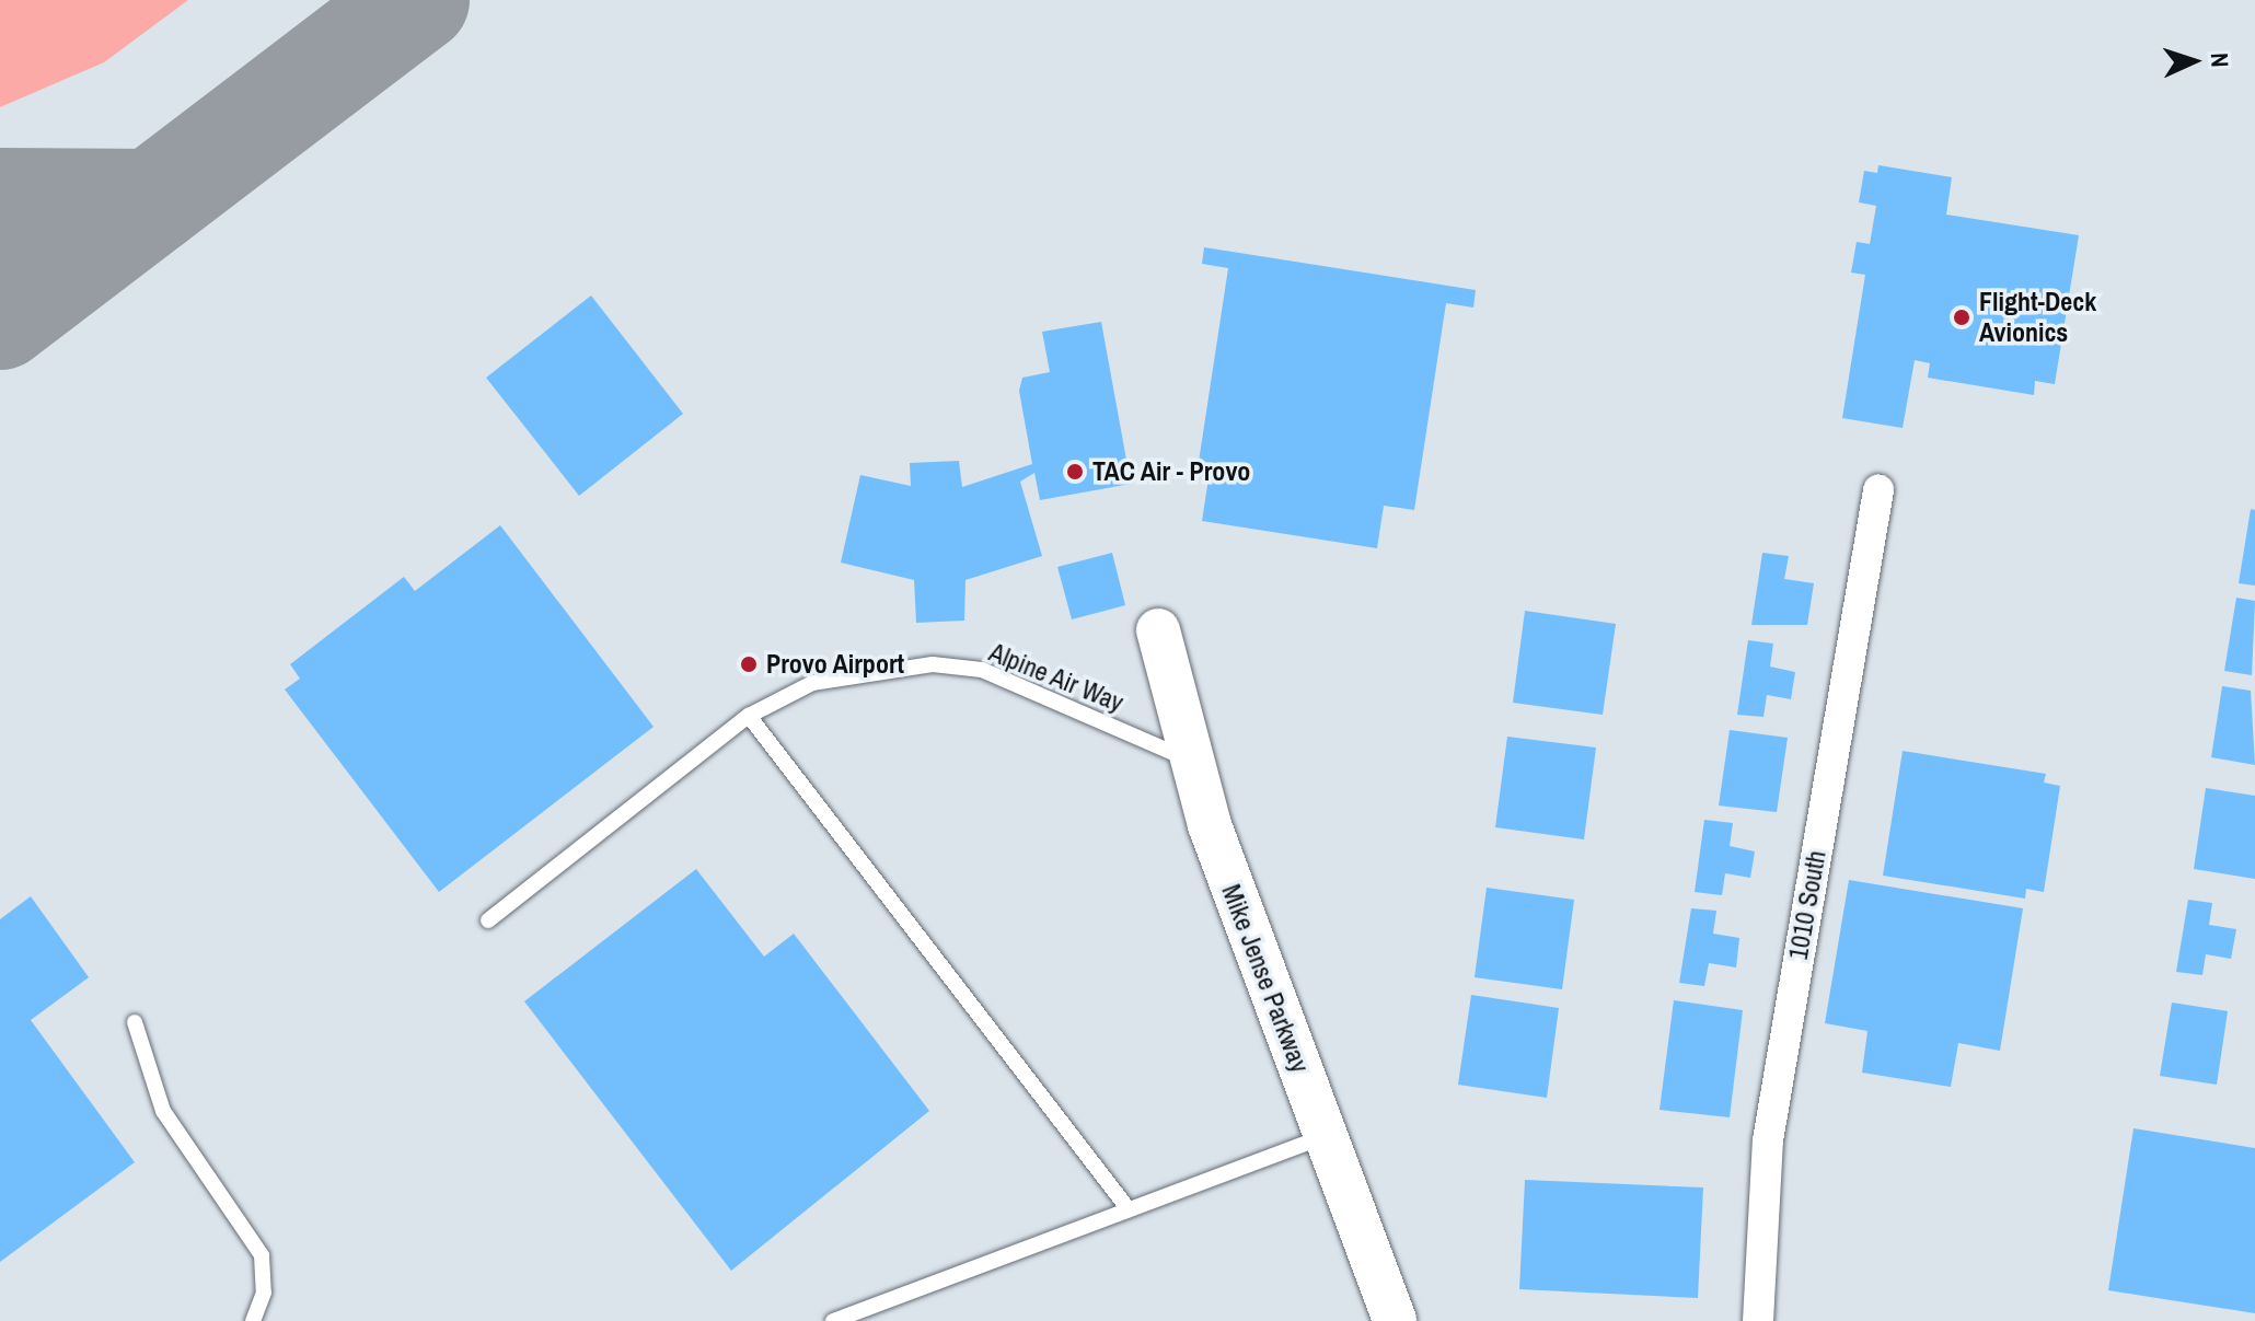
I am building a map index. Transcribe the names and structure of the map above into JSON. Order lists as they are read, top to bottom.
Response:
{
  "streets": {
    "street": ["1010 South", "Mike Jense Parkway"],
    "lane": ["Alpine Air Way"]
  },
  "crossings": [
    ["Alpine Air Way", "Mike Jense Parkway"]
  ],
  "places": ["Flight-Deck Avionics", "TAC Air - Provo", "Provo Airport"],
  "north": "right"
}
